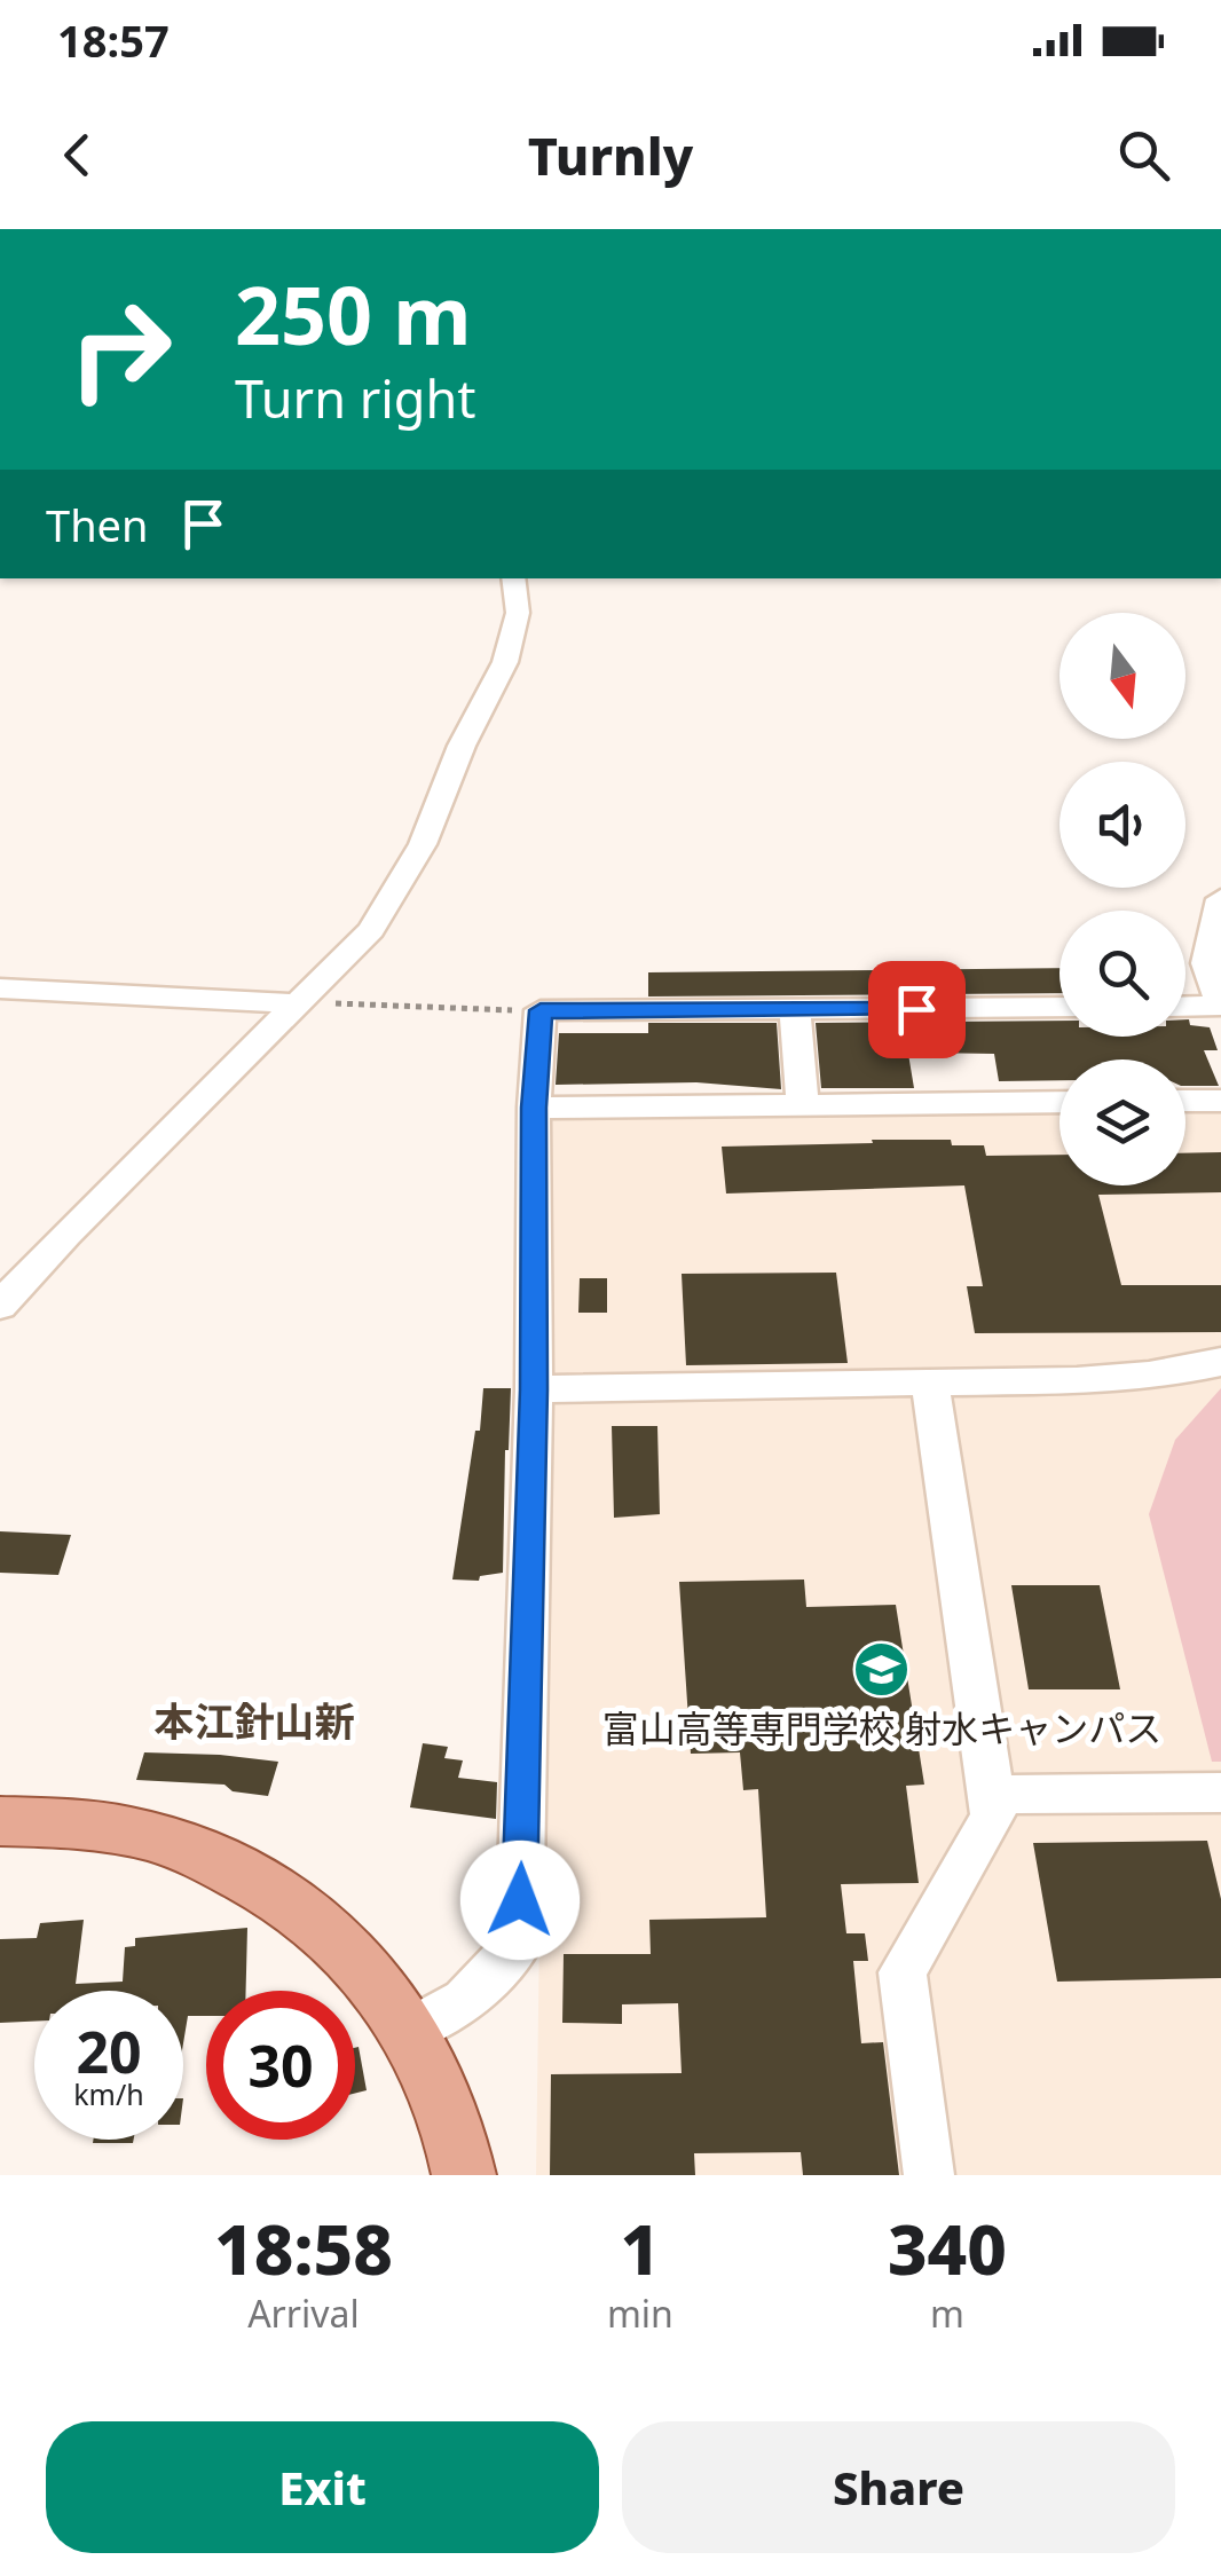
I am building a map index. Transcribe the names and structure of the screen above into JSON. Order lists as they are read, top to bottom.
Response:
{
  "districts": ["本江針山新"],
  "places": {
    "school or university": ["富山高等専門学校 射水キャンパス"]
  },
  "north": "bottom",
  "page": {
    "status": "18:57",
    "header": "Turnly",
    "turn": ["250 m", "Turn right"],
    "then": "Then",
    "speed": "20 km/h",
    "limit": "30",
    "eta": [
      "18:58",
      "Arrival",
      "1",
      "min",
      "340",
      "m"
    ],
    "buttons": ["Exit", "Share"]
  }
}
